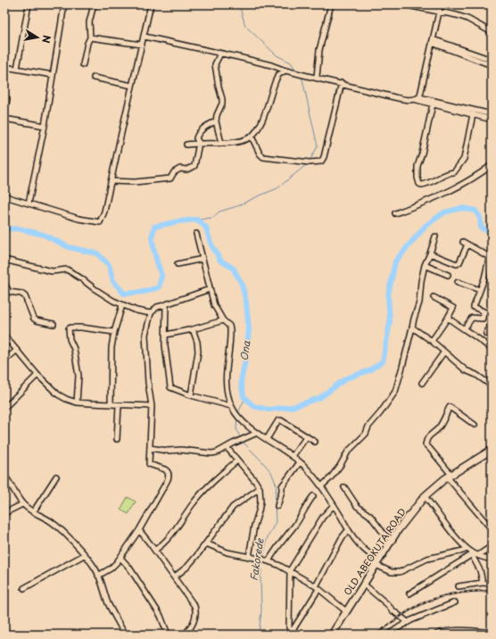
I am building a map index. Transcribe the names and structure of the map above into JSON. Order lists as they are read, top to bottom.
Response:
{
  "streets": {
    "highway": ["OLD ABEOKUTA ROAD"]
  },
  "water": ["Ona", "Fakorede"],
  "north": "right"
}
